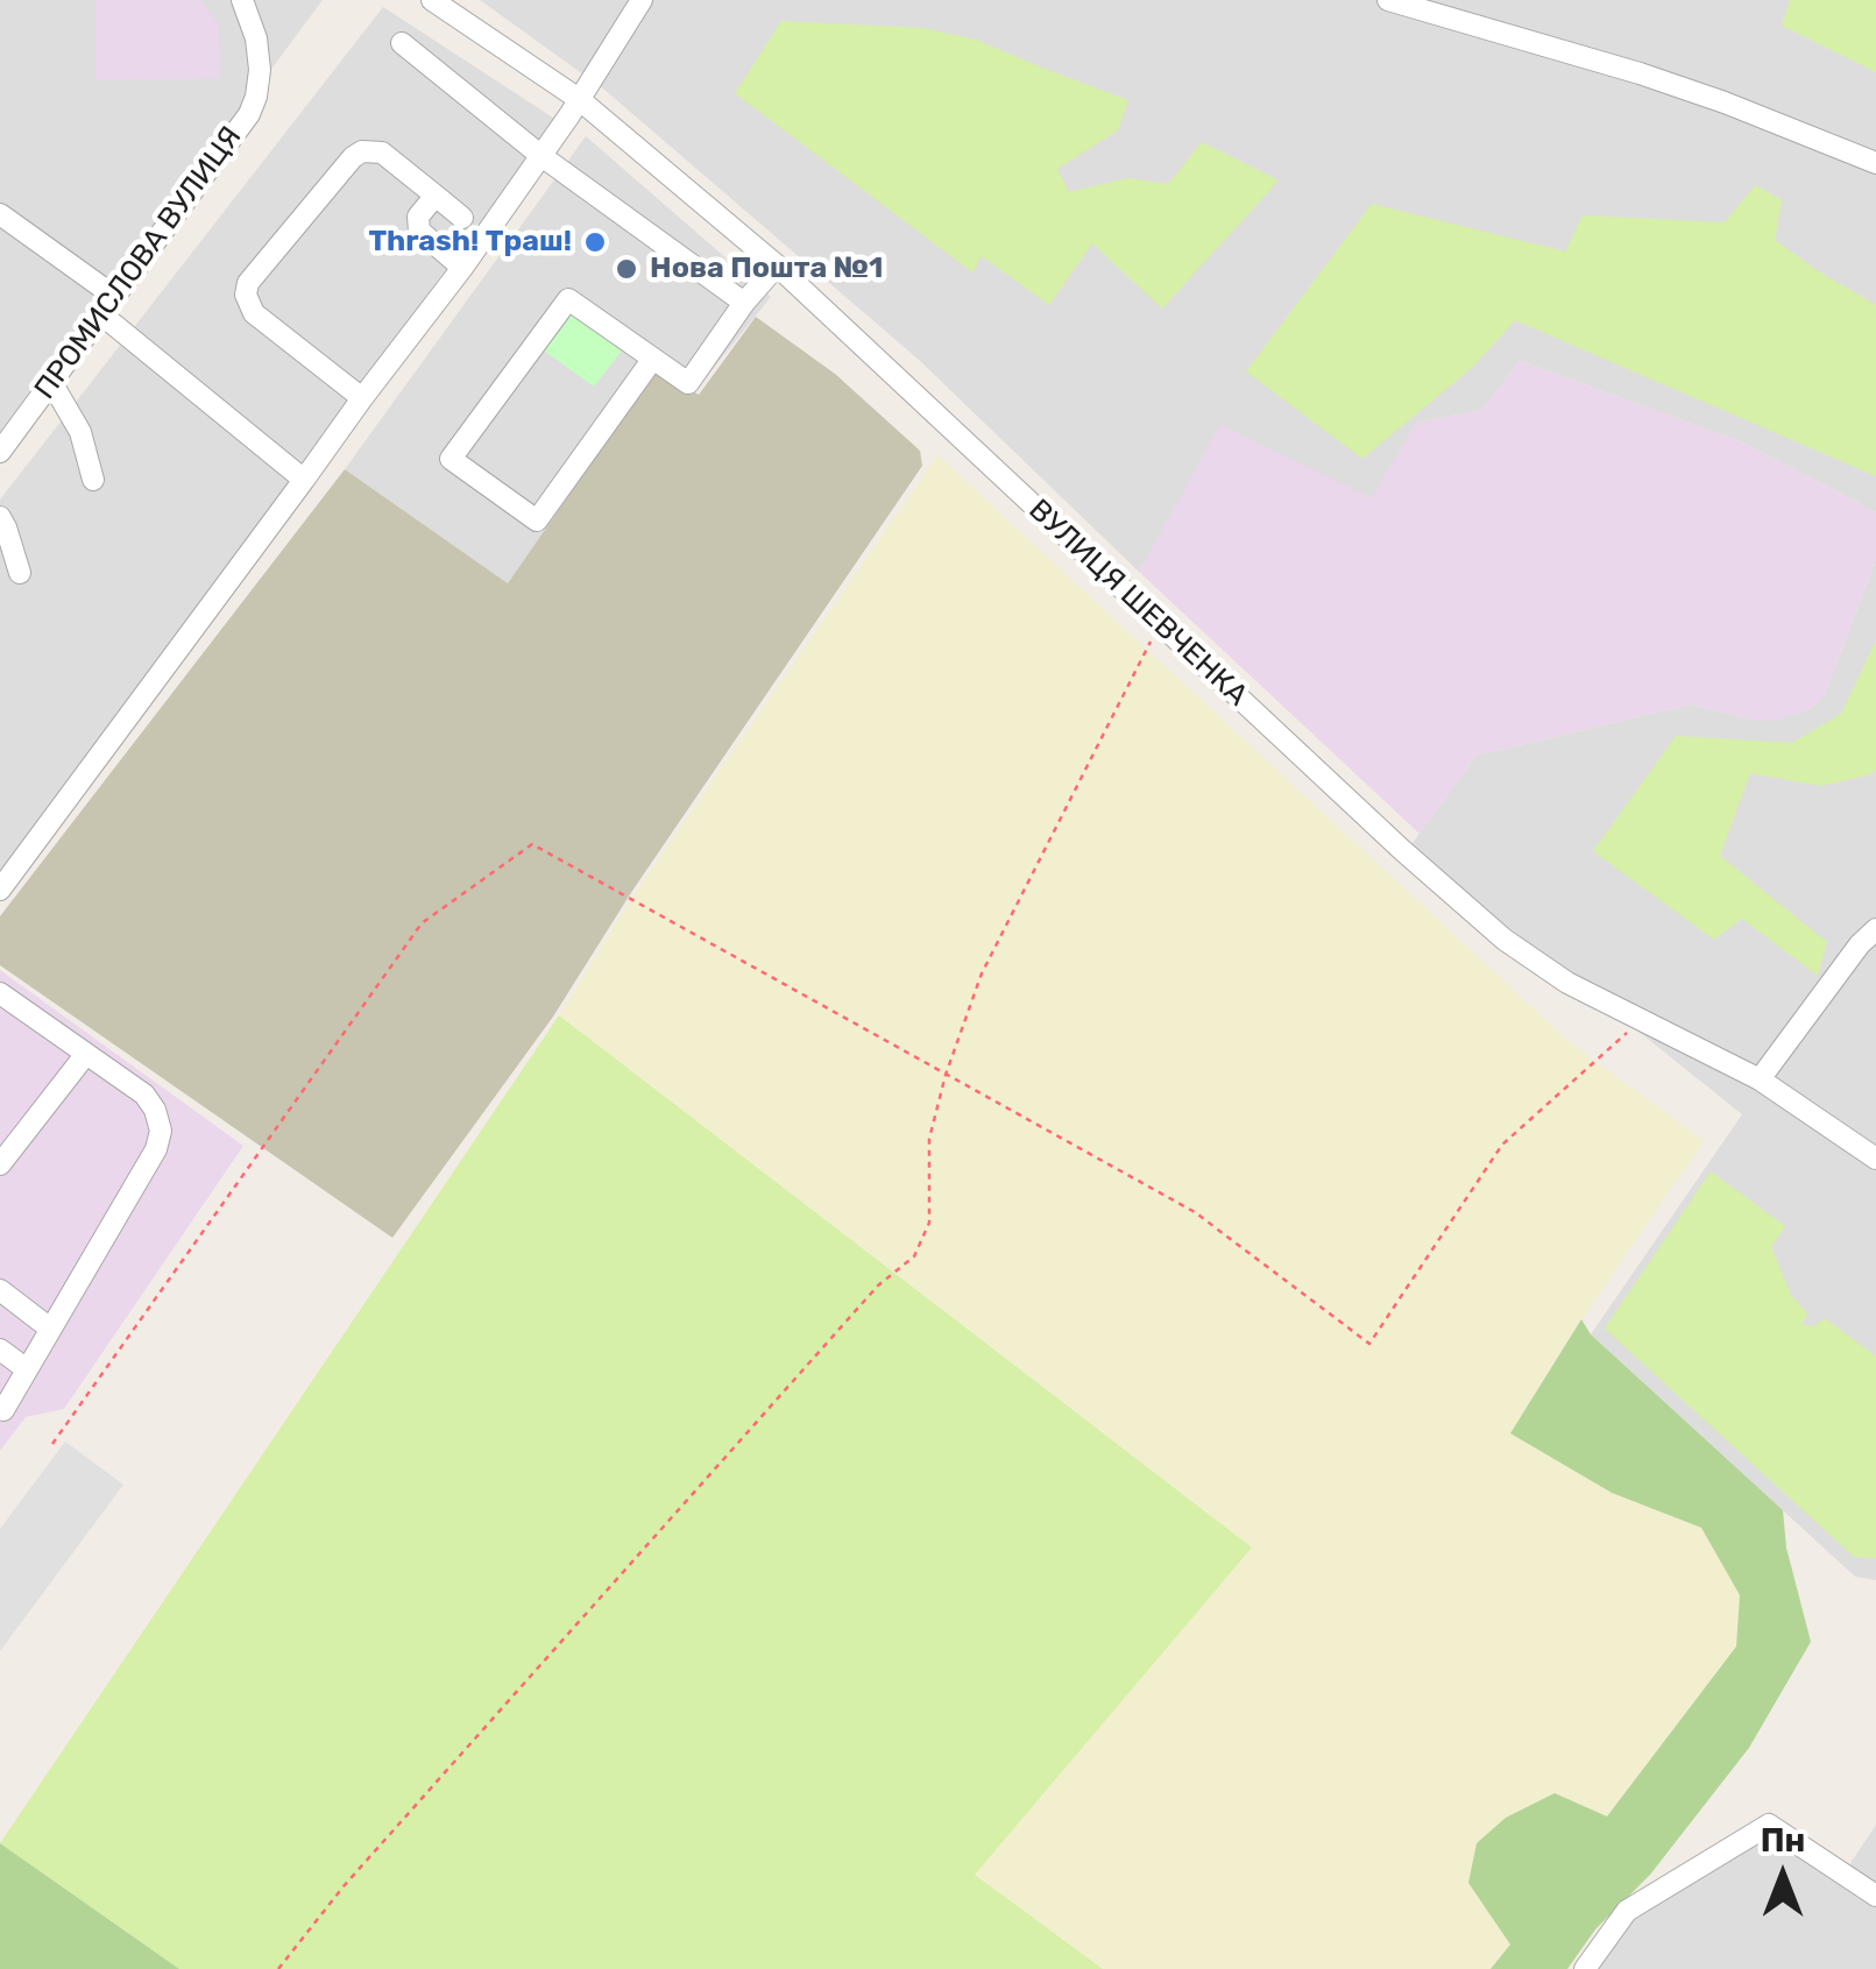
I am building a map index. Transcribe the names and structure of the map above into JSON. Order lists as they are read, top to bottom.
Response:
{
  "streets": {
    "street": ["ПРОМИСЛОВА ВУЛИЦЯ", "ВУЛИЦЯ ШЕВЧЕНКА"]
  },
  "places": ["Thrash! Траш!", "Нова Пошта №1"],
  "north": "top"
}
